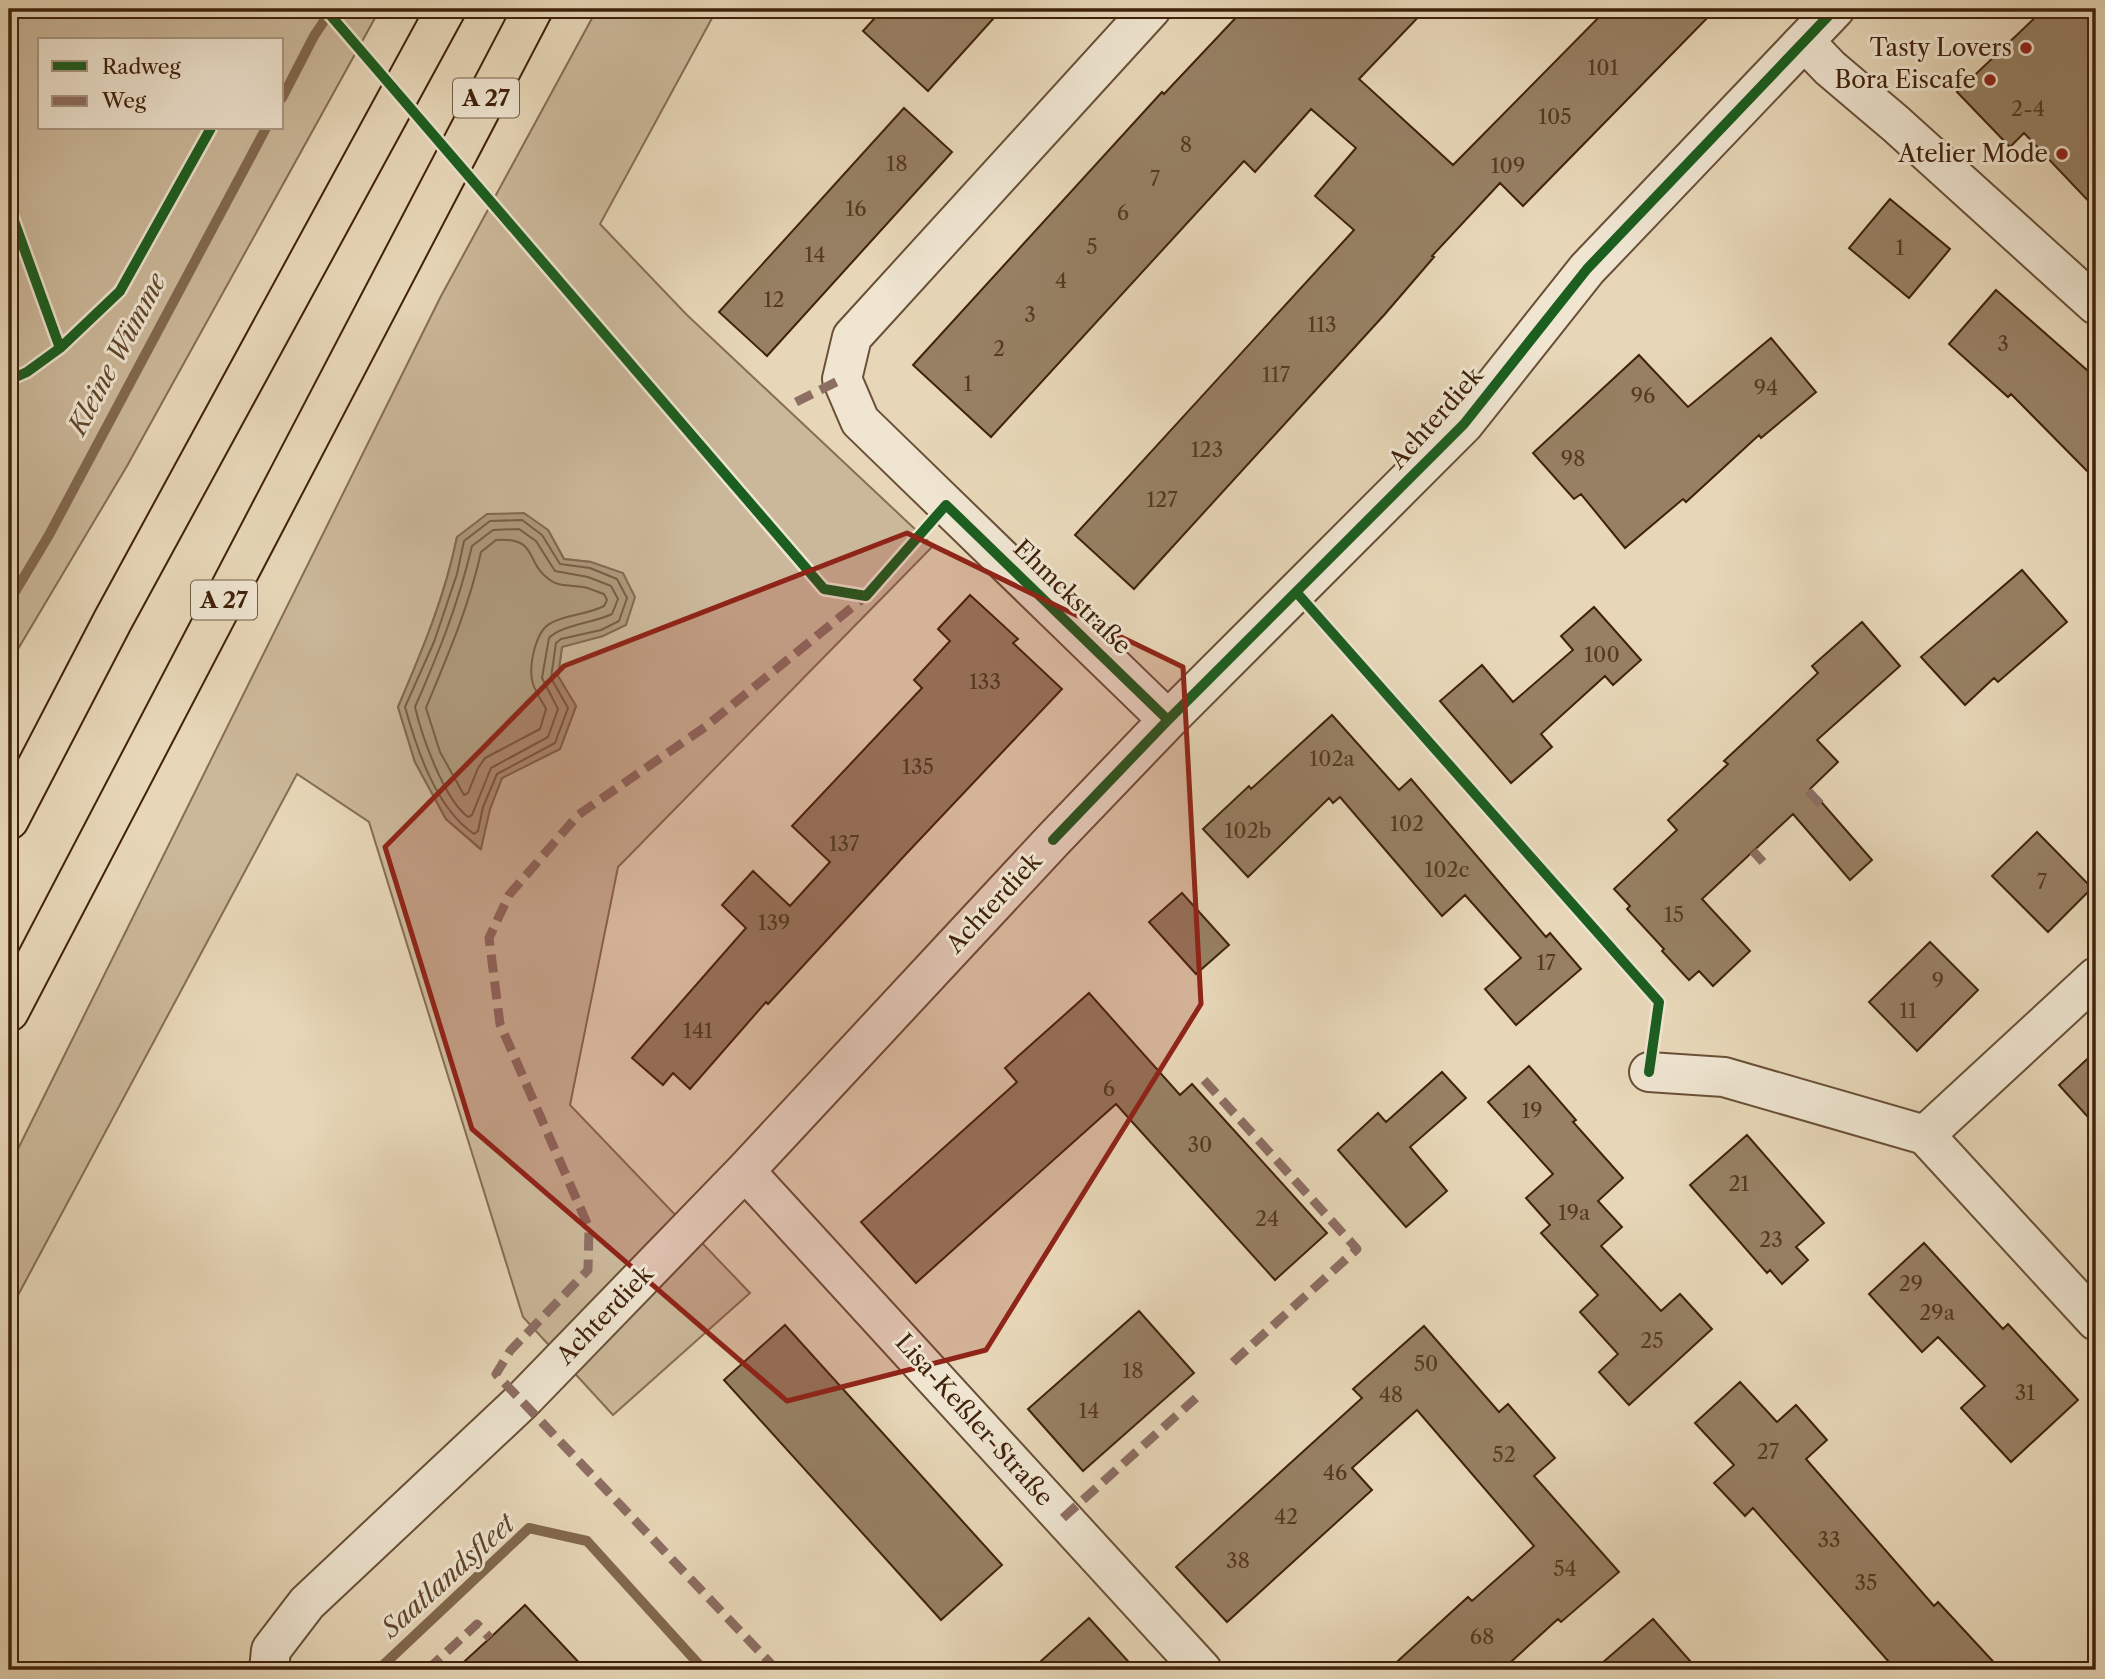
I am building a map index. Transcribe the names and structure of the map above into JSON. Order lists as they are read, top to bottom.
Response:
{
  "streets": {
    "highway": ["A 27"],
    "street": ["Achterdiek", "Ehmckstraße", "Lisa-Keßler-Straße"]
  },
  "crossings": [
    ["Achterdiek", "Ehmckstraße"],
    ["Achterdiek", "Lisa-Keßler-Straße"]
  ],
  "water": ["Kleine Wümme", "Saatlandsfleet"],
  "places": ["Tasty Lovers", "Bora Eiscafe", "Atelier Mode"],
  "house_numbers": [
    "101",
    "2-4",
    "105",
    "8",
    "18",
    "109",
    "7",
    "16",
    "6",
    "5",
    "1",
    "14",
    "4",
    "12",
    "3",
    "113",
    "3",
    "2",
    "117",
    "1",
    "94",
    "96",
    "123",
    "98",
    "127",
    "100",
    "133",
    "102a",
    "135",
    "102",
    "102b",
    "137",
    "102c",
    "7",
    "15",
    "139",
    "17",
    "9",
    "11",
    "141",
    "6",
    "19",
    "30",
    "21",
    "19a",
    "24",
    "23",
    "29",
    "29a",
    "25",
    "50",
    "18",
    "31",
    "48",
    "14",
    "27",
    "52",
    "46",
    "42",
    "33",
    "38",
    "54",
    "35",
    "68"
  ],
  "legend": ["Radweg", "Weg"]
}
